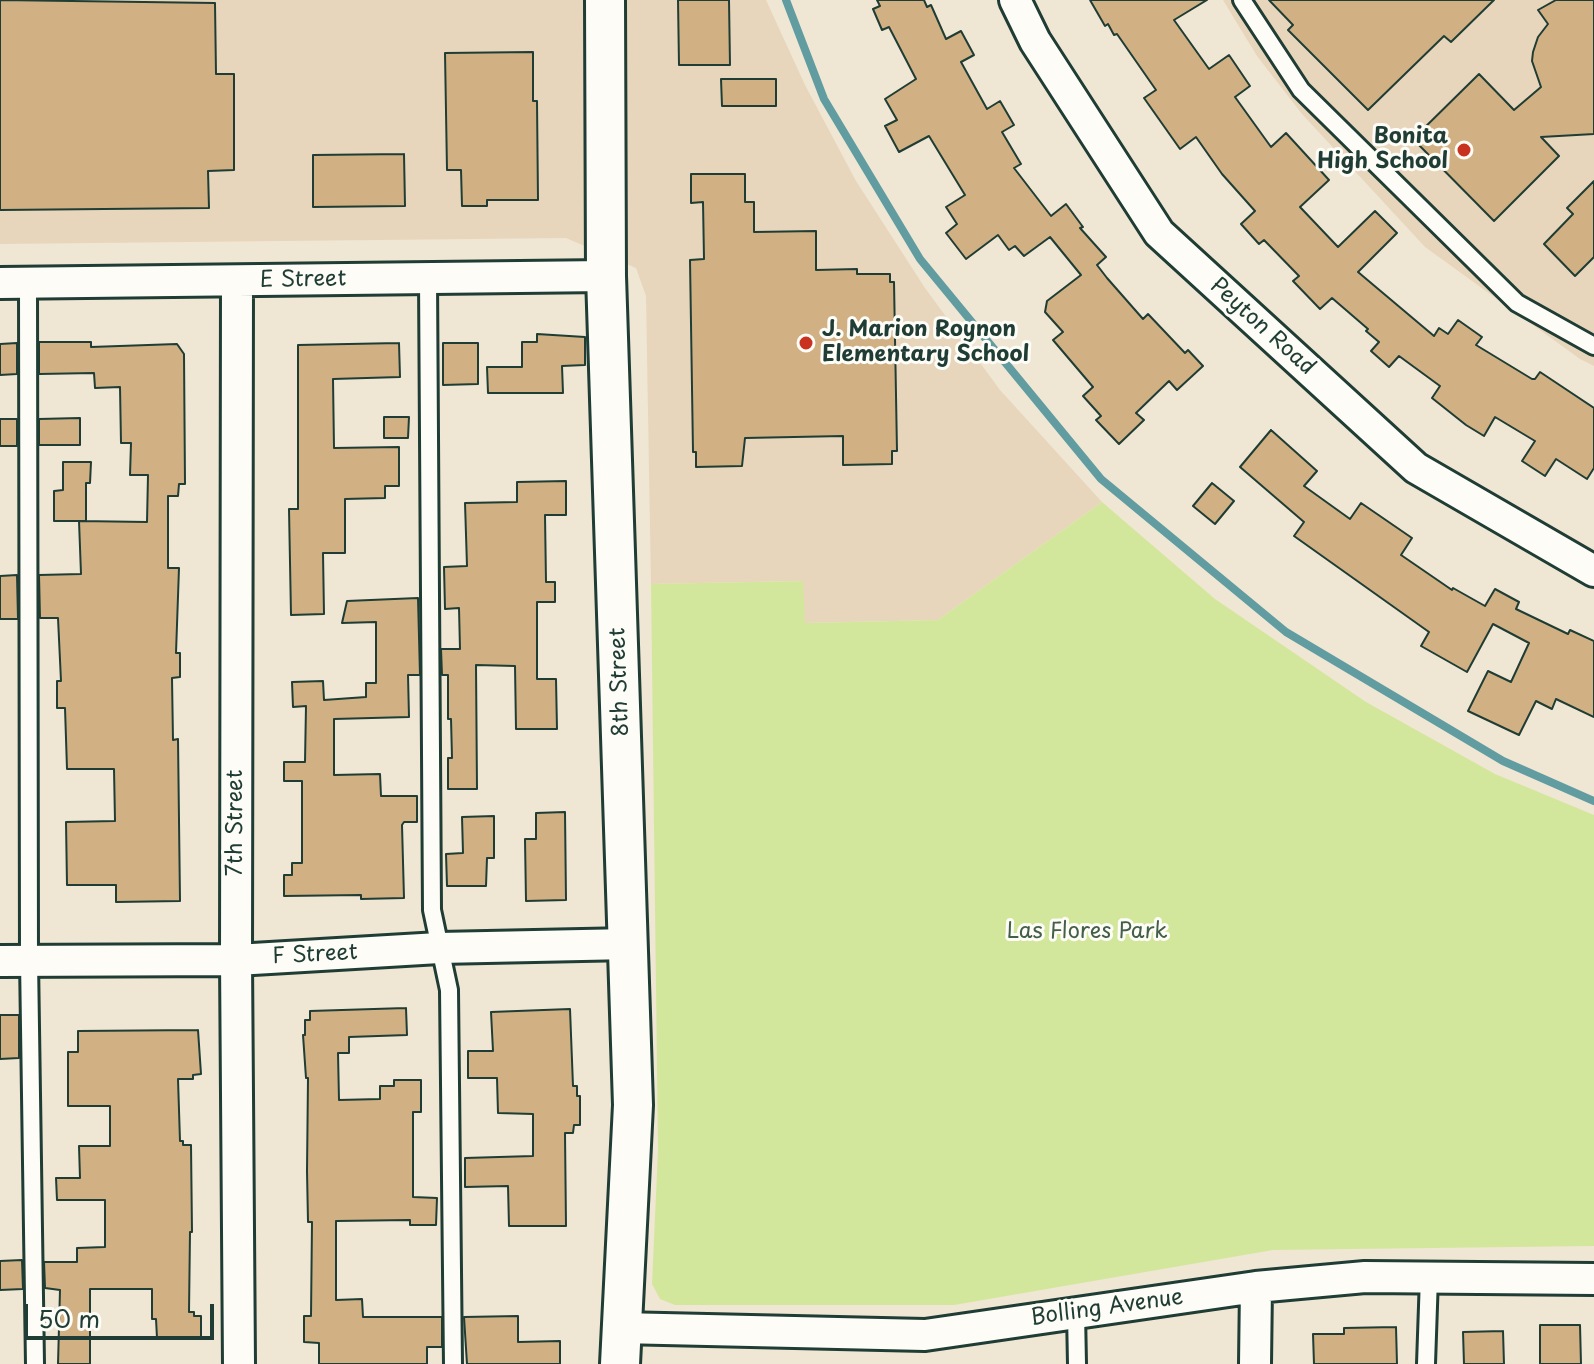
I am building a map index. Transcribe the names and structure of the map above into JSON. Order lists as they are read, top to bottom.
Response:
{
  "streets": {
    "street": [
      "E Street",
      "Peyton Road",
      "8th Street",
      "7th Street",
      "F Street",
      "Bolling Avenue"
    ]
  },
  "crossings": [
    ["E Street", "8th Street"],
    ["E Street", "7th Street"],
    ["8th Street", "F Street"],
    ["8th Street", "Bolling Avenue"],
    ["7th Street", "F Street"]
  ],
  "parks": ["Las Flores Park"],
  "places": ["Bonita High School", "J. Marion Roynon Elementary School"],
  "scale_bar": "50 m"
}
